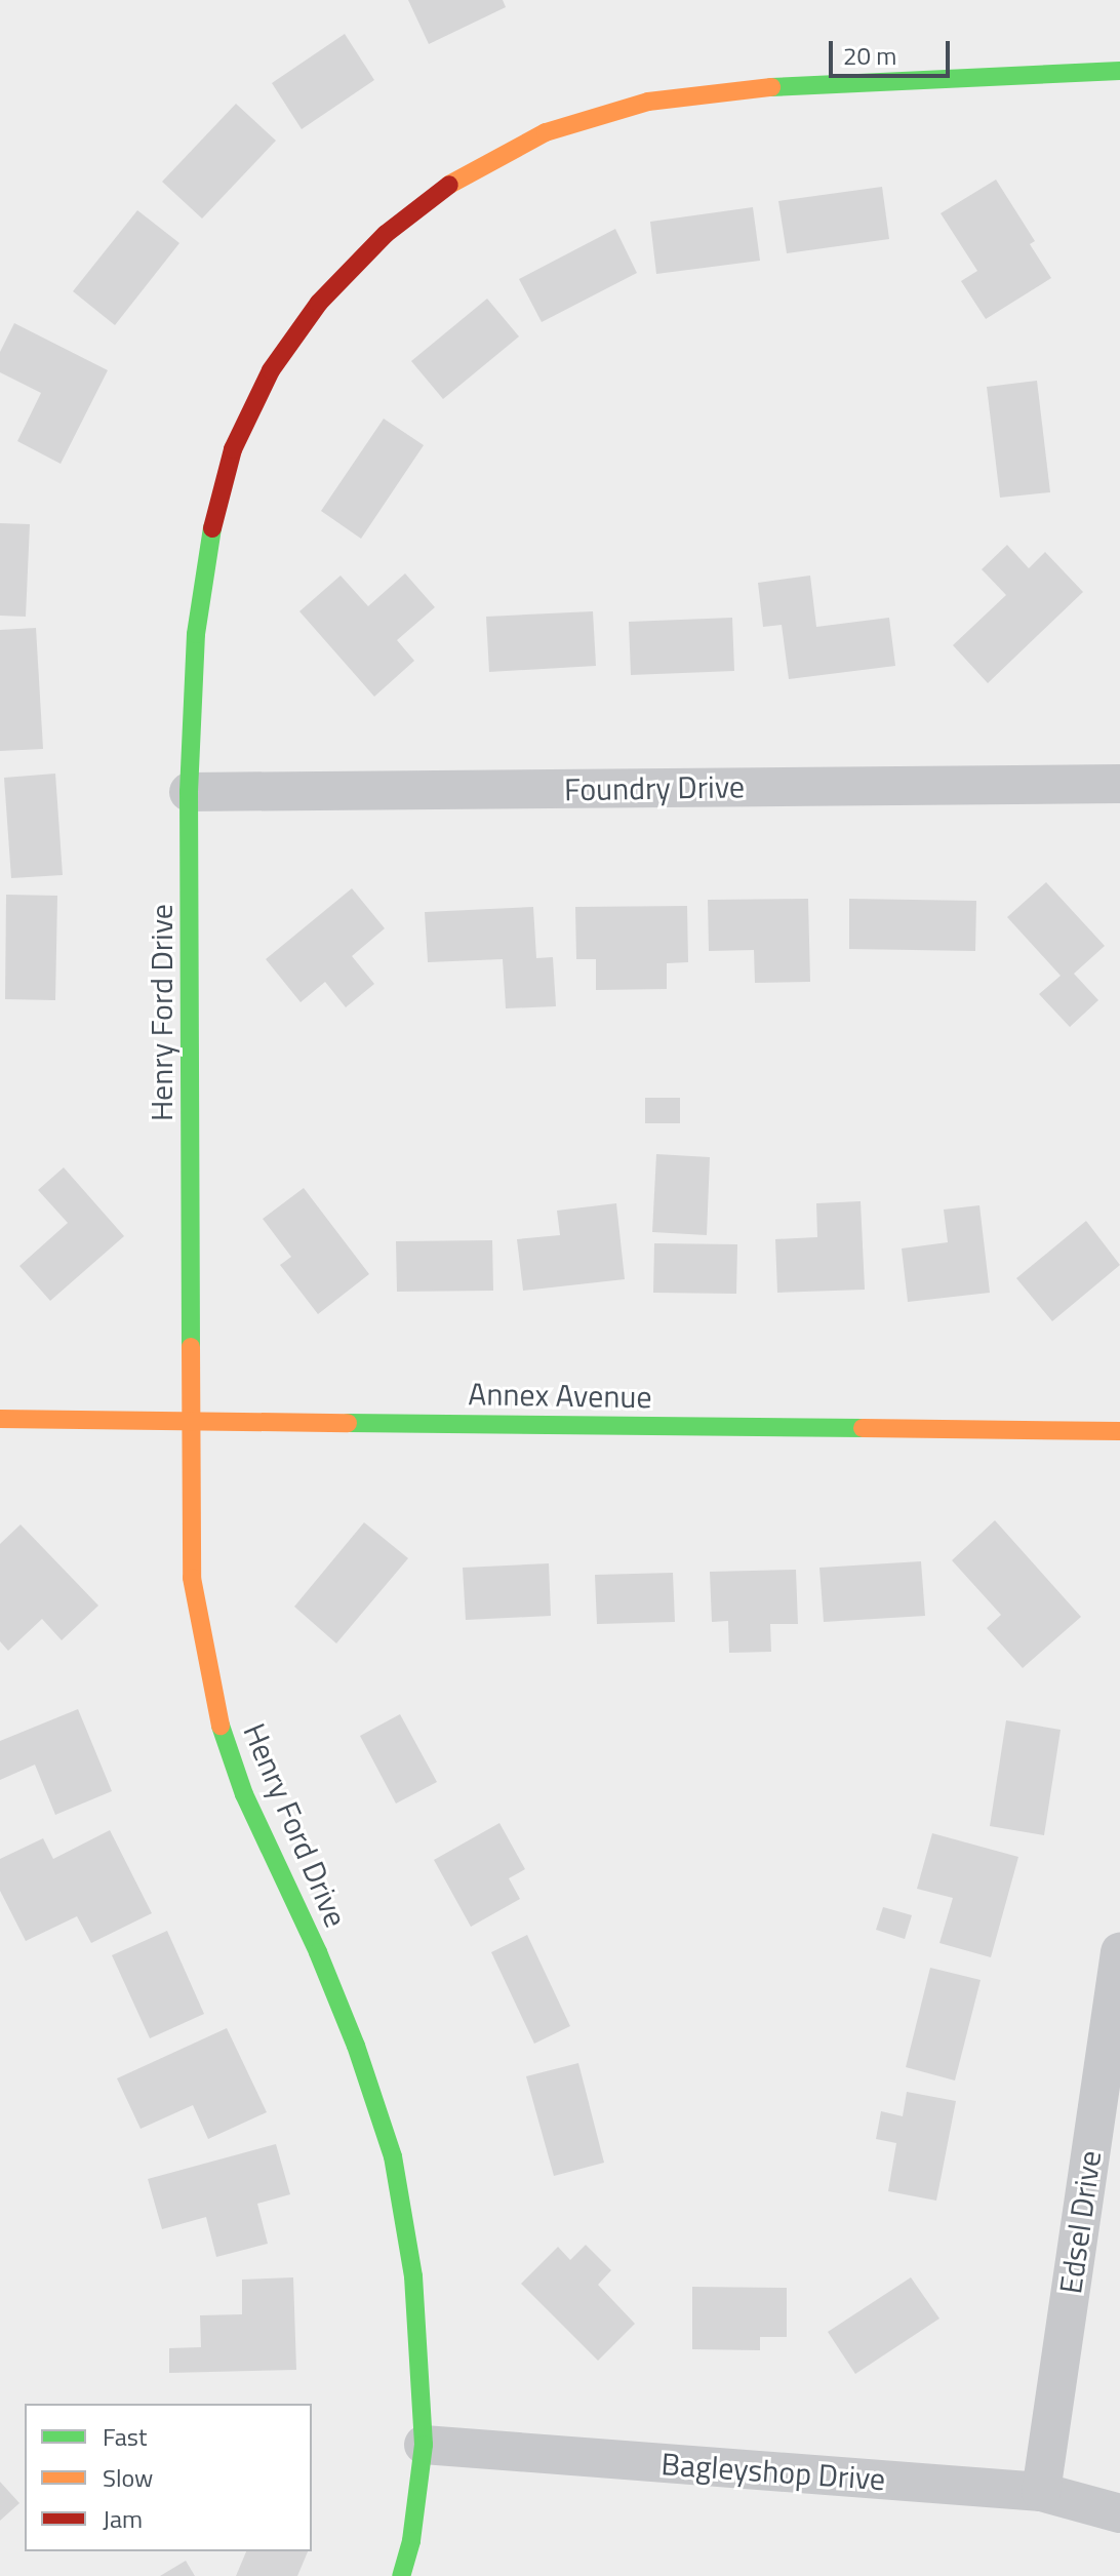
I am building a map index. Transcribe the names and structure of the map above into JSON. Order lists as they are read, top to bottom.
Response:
{
  "streets": {
    "street": [
      "Foundry Drive",
      "Henry Ford Drive",
      "Annex Avenue",
      "Edsel Drive",
      "Bagleyshop Drive"
    ]
  },
  "crossings": [
    ["Foundry Drive", "Henry Ford Drive"],
    ["Henry Ford Drive", "Annex Avenue"],
    ["Henry Ford Drive", "Bagleyshop Drive"],
    ["Edsel Drive", "Bagleyshop Drive"]
  ],
  "legend": ["Fast", "Slow", "Jam"],
  "scale_bar": "20 m"
}
